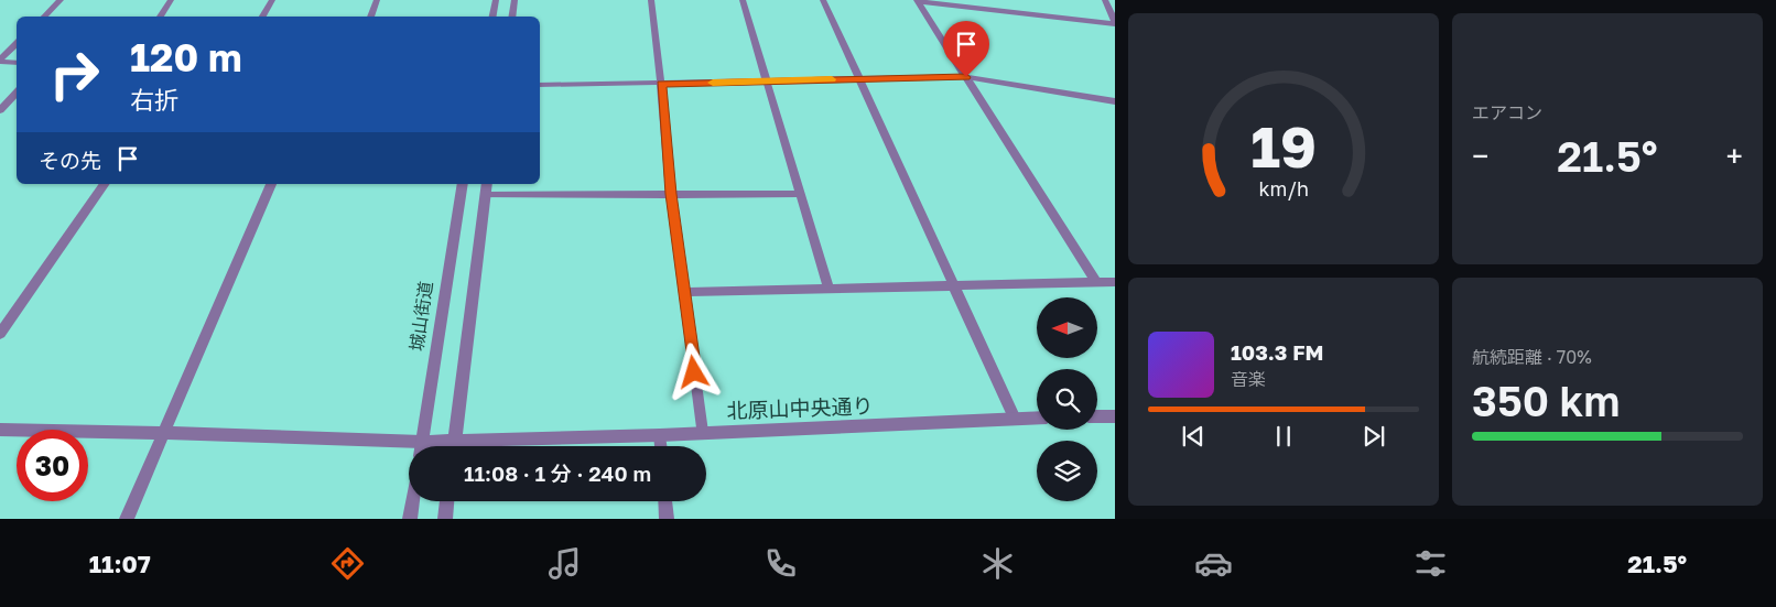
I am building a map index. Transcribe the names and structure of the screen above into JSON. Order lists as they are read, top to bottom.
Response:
{
  "streets": {
    "street": ["城山街道", "北原山中央通り"]
  },
  "north": "left",
  "page": {
    "tile": [
      "エアコン",
      ["航続距離 · 70%", "350 km"]
    ],
    "turn": ["120 m", "右折"],
    "then": "その先",
    "heat": ["−", "21.5°", "+"],
    "song": ["103.3 FM", "音楽"],
    "limit": "30",
    "trip": "11:08 · 1 分 · 240 m",
    "tabs": ["11:07", "21.5°"],
    "gauge": ["19", "km/h"]
  }
}
